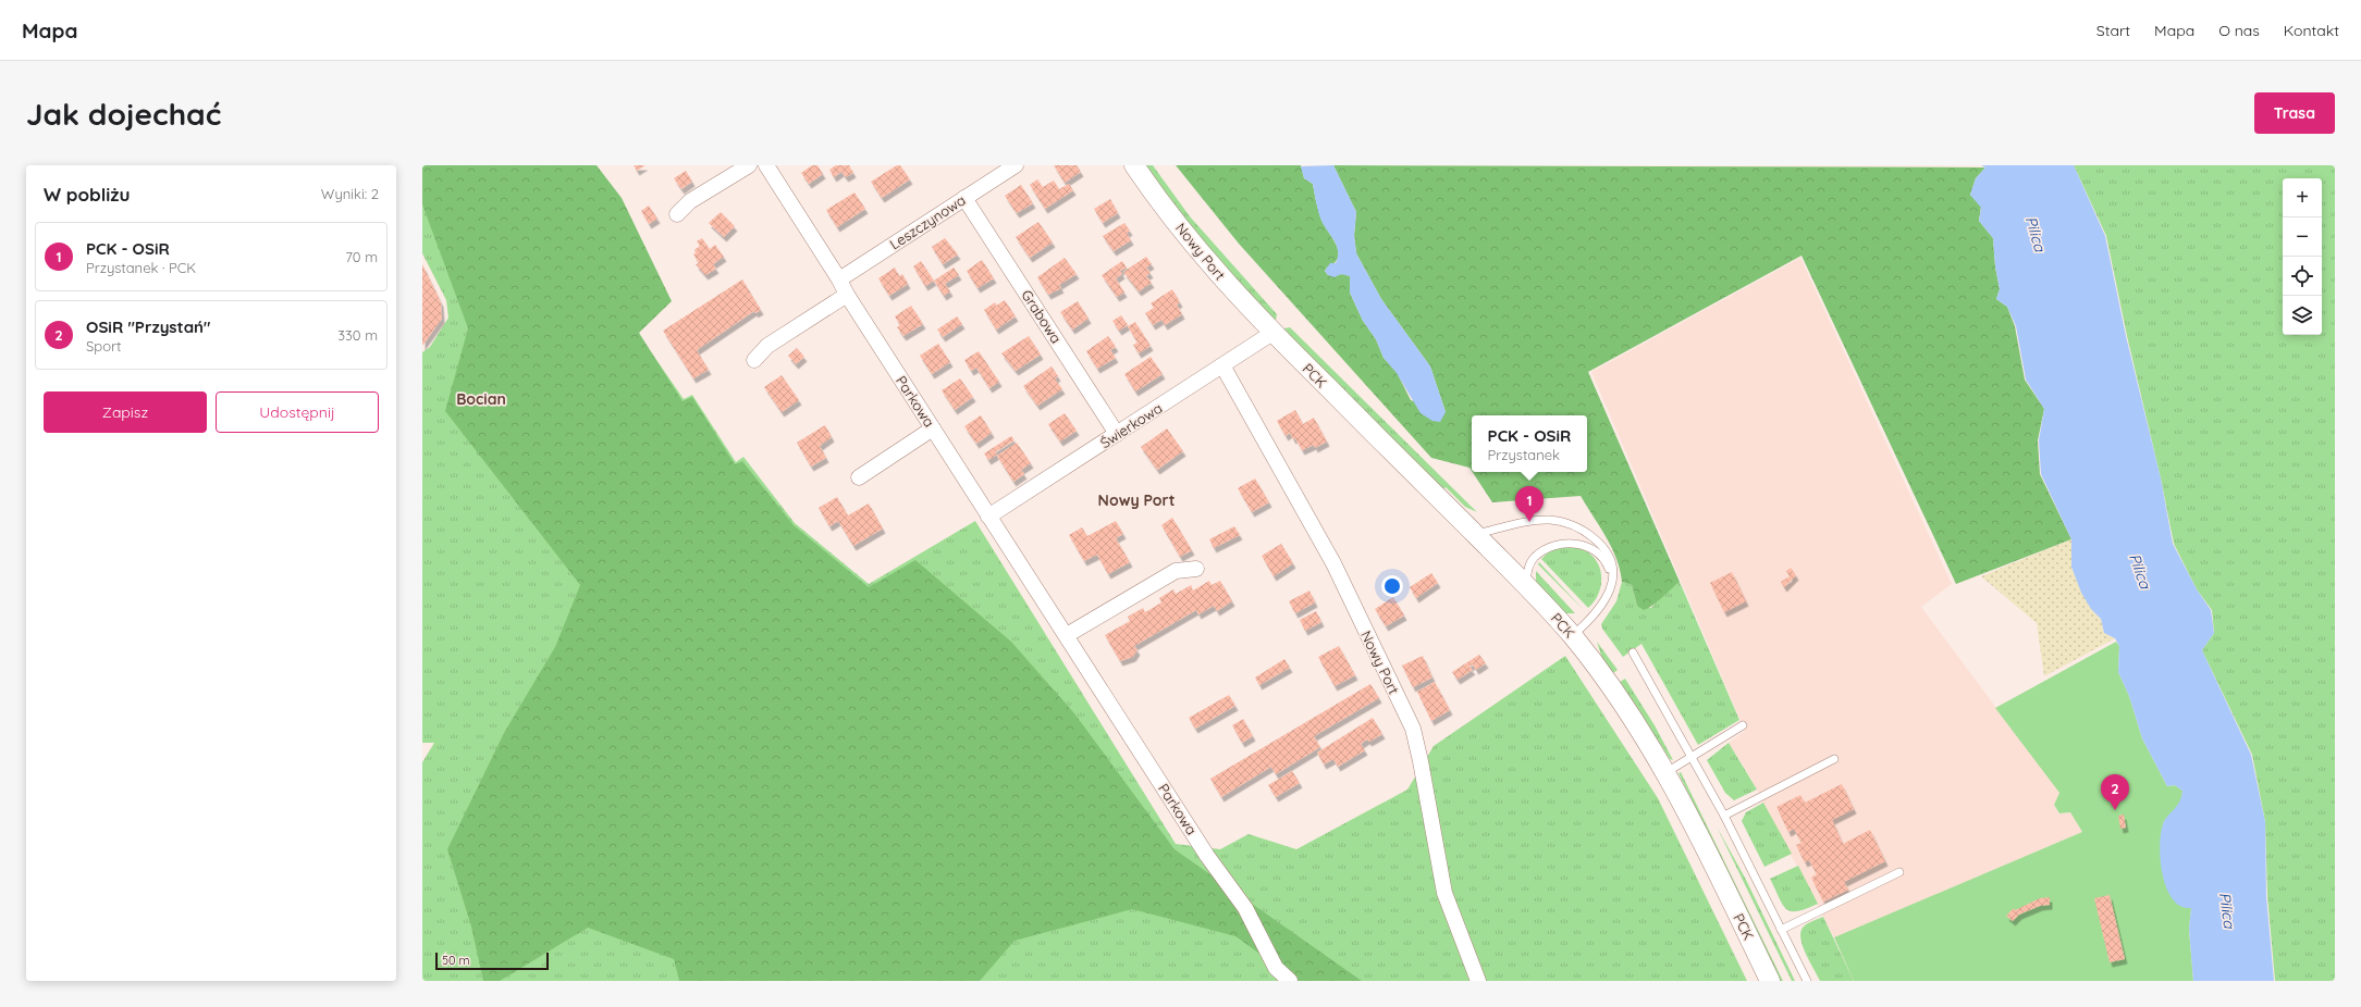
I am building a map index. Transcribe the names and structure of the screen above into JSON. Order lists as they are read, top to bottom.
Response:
{
  "streets": {
    "street": [
      "Leszczynowa",
      "Nowy Port",
      "Grabowa",
      "PCK",
      "Parkowa",
      "Świerkowa"
    ]
  },
  "crossings": [
    ["Leszczynowa", "Grabowa"],
    ["Leszczynowa", "Parkowa"],
    ["Nowy Port", "PCK"],
    ["Nowy Port", "Świerkowa"],
    ["Grabowa", "Świerkowa"],
    ["PCK", "Świerkowa"],
    ["Parkowa", "Świerkowa"]
  ],
  "districts": ["Bocian", "Nowy Port"],
  "water": ["Pilica"],
  "scale_bar": "50 m",
  "page": {
    "header": "Mapa",
    "nav": [
      "Start",
      "Mapa",
      "O nas",
      "Kontakt"
    ],
    "buttons": [
      "Trasa",
      ["Zapisz", "Udostępnij"]
    ],
    "title": "Jak dojechać",
    "heading": ["W pobliżu", "Wyniki: 2"],
    "map_buttons": ["+", "−"],
    "list": [
      {
        "mark": "1",
        "name": "PCK - OSiR",
        "note": "Przystanek · PCK",
        "value": "70 m"
      },
      {
        "mark": "2",
        "name": "OSiR \"Przystań\"",
        "note": "Sport",
        "value": "330 m"
      }
    ],
    "popup": ["PCK - OSiR", "Przystanek"],
    "pins": ["1", "2"],
    "scale": "50 m"
  }
}
